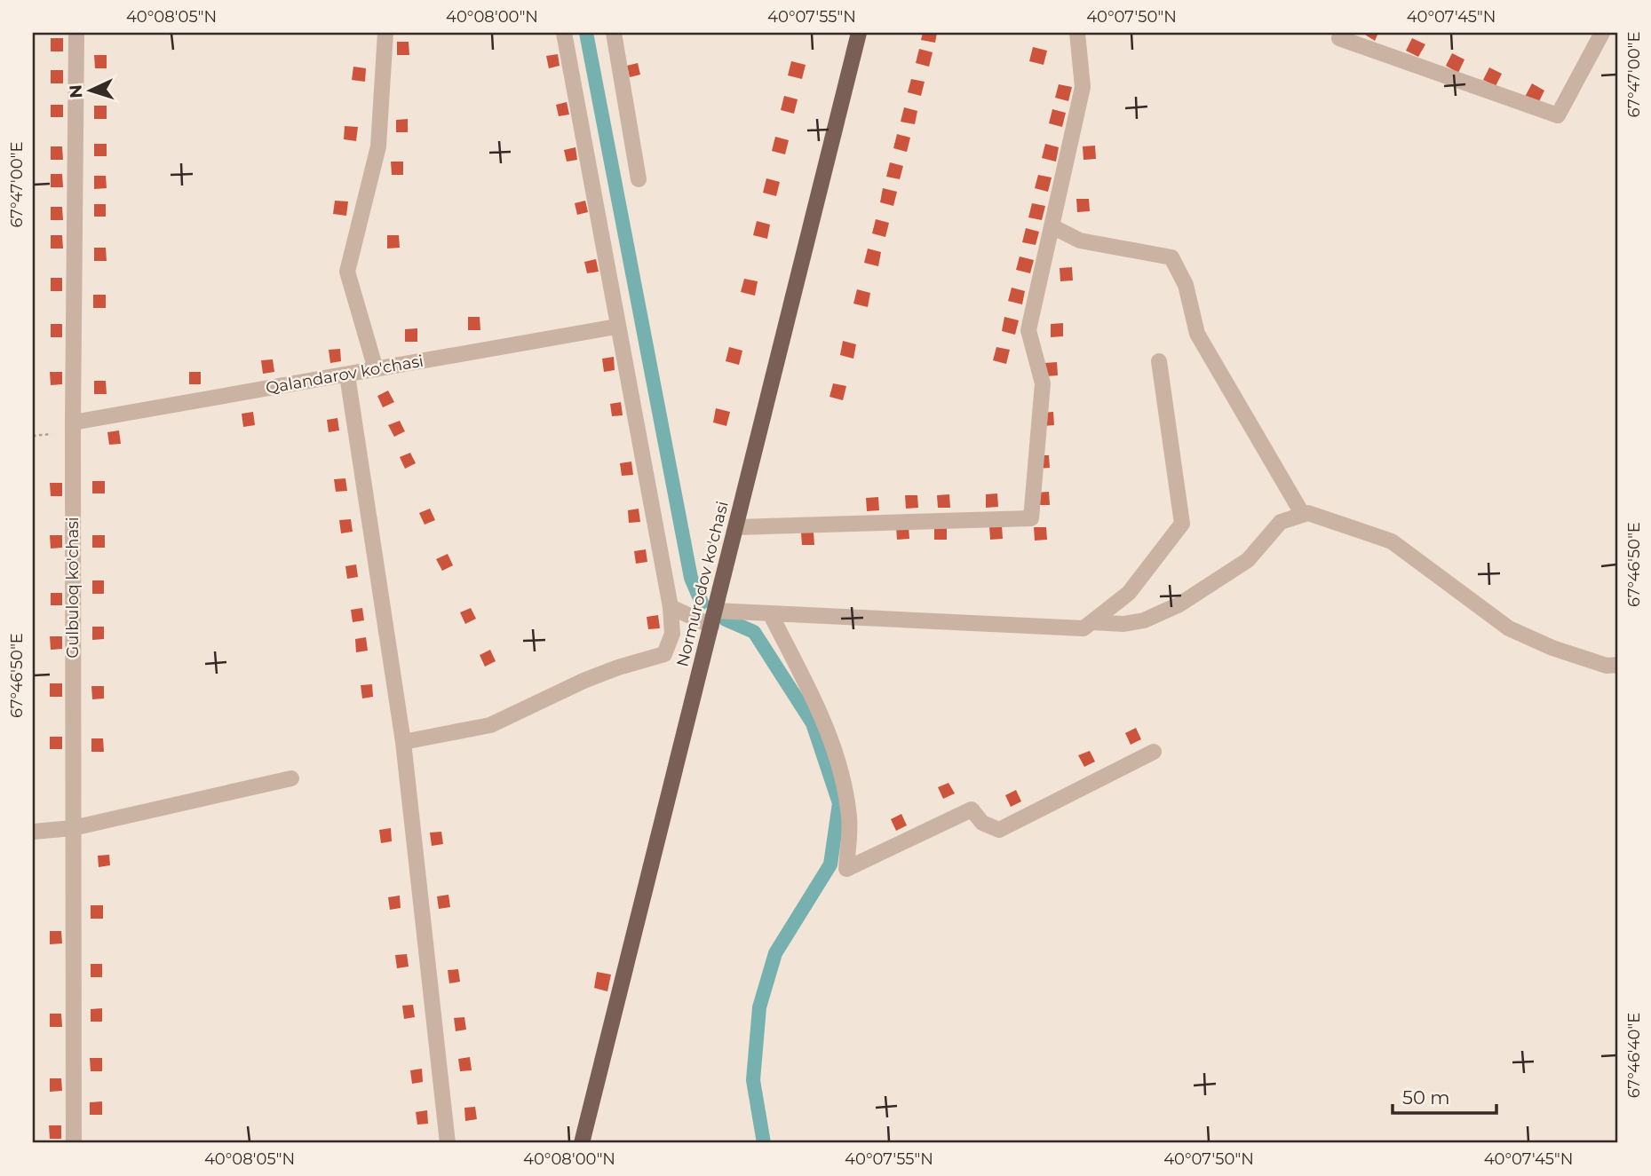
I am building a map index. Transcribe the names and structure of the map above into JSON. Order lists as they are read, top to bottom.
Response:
{
  "streets": {
    "main road": ["Normurodov ko'chasi"],
    "street": ["Qalandarov ko'chasi", "Gulbuloq ko'chasi"]
  },
  "crossings": [
    ["Qalandarov ko'chasi", "Gulbuloq ko'chasi"]
  ],
  "scale_bar": "50 m",
  "north": "left",
  "coordinates": [
    "40°08'05\"N",
    "40°08'00\"N",
    "40°07'55\"N",
    "40°07'50\"N",
    "40°07'45\"N",
    "67°47'00\"E",
    "67°46'50\"E",
    "67°46'40\"E"
  ]
}
